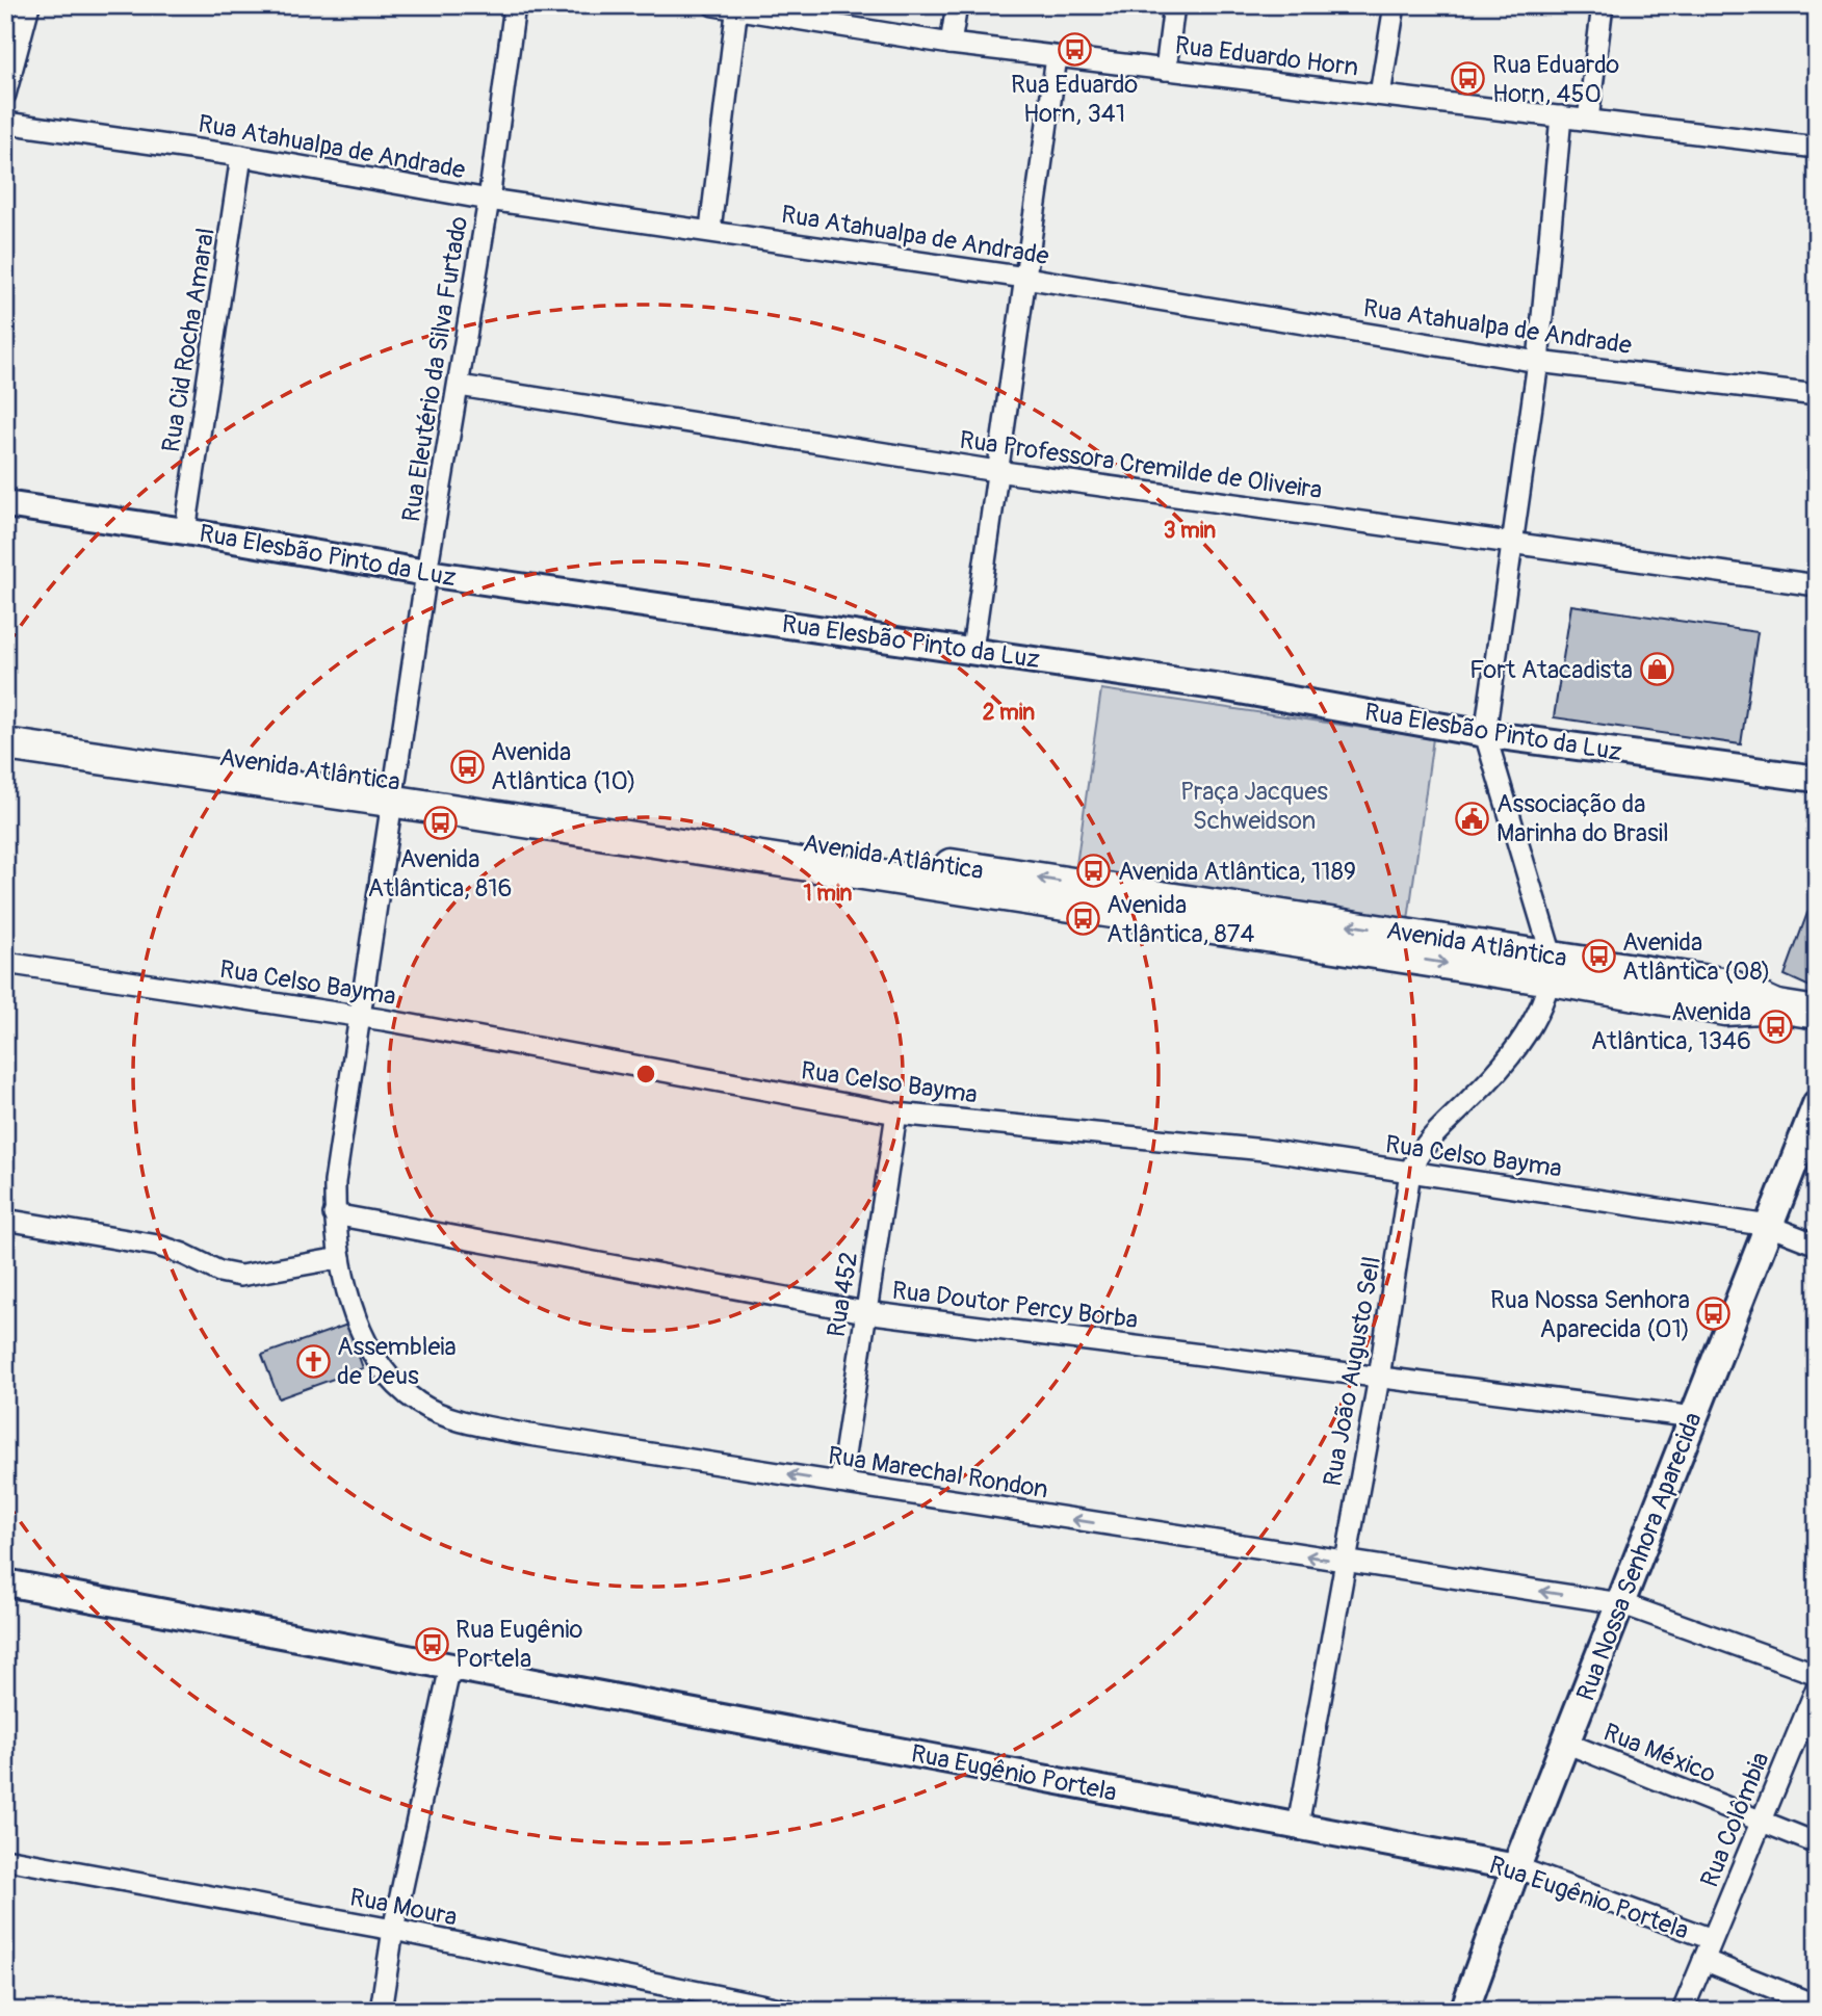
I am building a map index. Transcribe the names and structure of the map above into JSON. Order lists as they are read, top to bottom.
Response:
{
  "streets": {
    "main road": ["Avenida Atlântica", "Rua Nossa Senhora Aparecida"],
    "street": [
      "Rua Eduardo Horn",
      "Rua Atahualpa de Andrade",
      "Rua Cid Rocha Amaral",
      "Rua Eleutério da Silva Furtado",
      "Rua Professora Cremilde de Oliveira",
      "Rua Elesbão Pinto da Luz",
      "Rua Celso Bayma",
      "Rua 452",
      "Rua Doutor Percy Borba",
      "Rua João Augusto Sell",
      "Rua Marechal Rondon",
      "Rua México",
      "Rua Eugênio Portela",
      "Rua Colômbia",
      "Rua Moura"
    ]
  },
  "crossings": [
    ["Rua Atahualpa de Andrade", "Rua Cid Rocha Amaral"],
    ["Rua Atahualpa de Andrade", "Rua Eleutério da Silva Furtado"],
    ["Rua Cid Rocha Amaral", "Rua Elesbão Pinto da Luz"],
    ["Rua Eleutério da Silva Furtado", "Rua Professora Cremilde de Oliveira"],
    ["Rua Eleutério da Silva Furtado", "Rua Elesbão Pinto da Luz"],
    ["Rua Eleutério da Silva Furtado", "Avenida Atlântica"],
    ["Rua Eleutério da Silva Furtado", "Rua Celso Bayma"],
    ["Rua Eleutério da Silva Furtado", "Rua Doutor Percy Borba"],
    ["Rua Eleutério da Silva Furtado", "Rua Marechal Rondon"],
    ["Avenida Atlântica", "Rua João Augusto Sell"],
    ["Rua Celso Bayma", "Rua 452"],
    ["Rua Celso Bayma", "Rua João Augusto Sell"],
    ["Rua Celso Bayma", "Rua Nossa Senhora Aparecida"],
    ["Rua 452", "Rua Doutor Percy Borba"],
    ["Rua 452", "Rua Marechal Rondon"],
    ["Rua Doutor Percy Borba", "Rua João Augusto Sell"],
    ["Rua Doutor Percy Borba", "Rua Nossa Senhora Aparecida"],
    ["Rua João Augusto Sell", "Rua Marechal Rondon"],
    ["Rua João Augusto Sell", "Rua Eugênio Portela"],
    ["Rua Marechal Rondon", "Rua Nossa Senhora Aparecida"],
    ["Rua Nossa Senhora Aparecida", "Rua México"],
    ["Rua Nossa Senhora Aparecida", "Rua Eugênio Portela"],
    ["Rua México", "Rua Colômbia"],
    ["Rua Eugênio Portela", "Rua Colômbia"]
  ],
  "one_way": ["Rua Marechal Rondon"],
  "parks": ["Praça Jacques Schweidson"],
  "places": {
    "bus stop": [
      "Rua Eduardo Horn, 341",
      "Rua Eduardo Horn, 450",
      "Avenida Atlântica (10)",
      "Avenida Atlântica, 816",
      "Avenida Atlântica, 1189",
      "Avenida Atlântica, 874",
      "Avenida Atlântica (08)",
      "Avenida Atlântica, 1346",
      "Rua Nossa Senhora Aparecida (01)",
      "Rua Eugênio Portela"
    ],
    "shop": ["Fort Atacadista"],
    "public building": ["Associação da Marinha do Brasil"],
    "church": ["Assembleia de Deus"]
  },
  "rings": ["3 min", "2 min", "1 min"]
}
